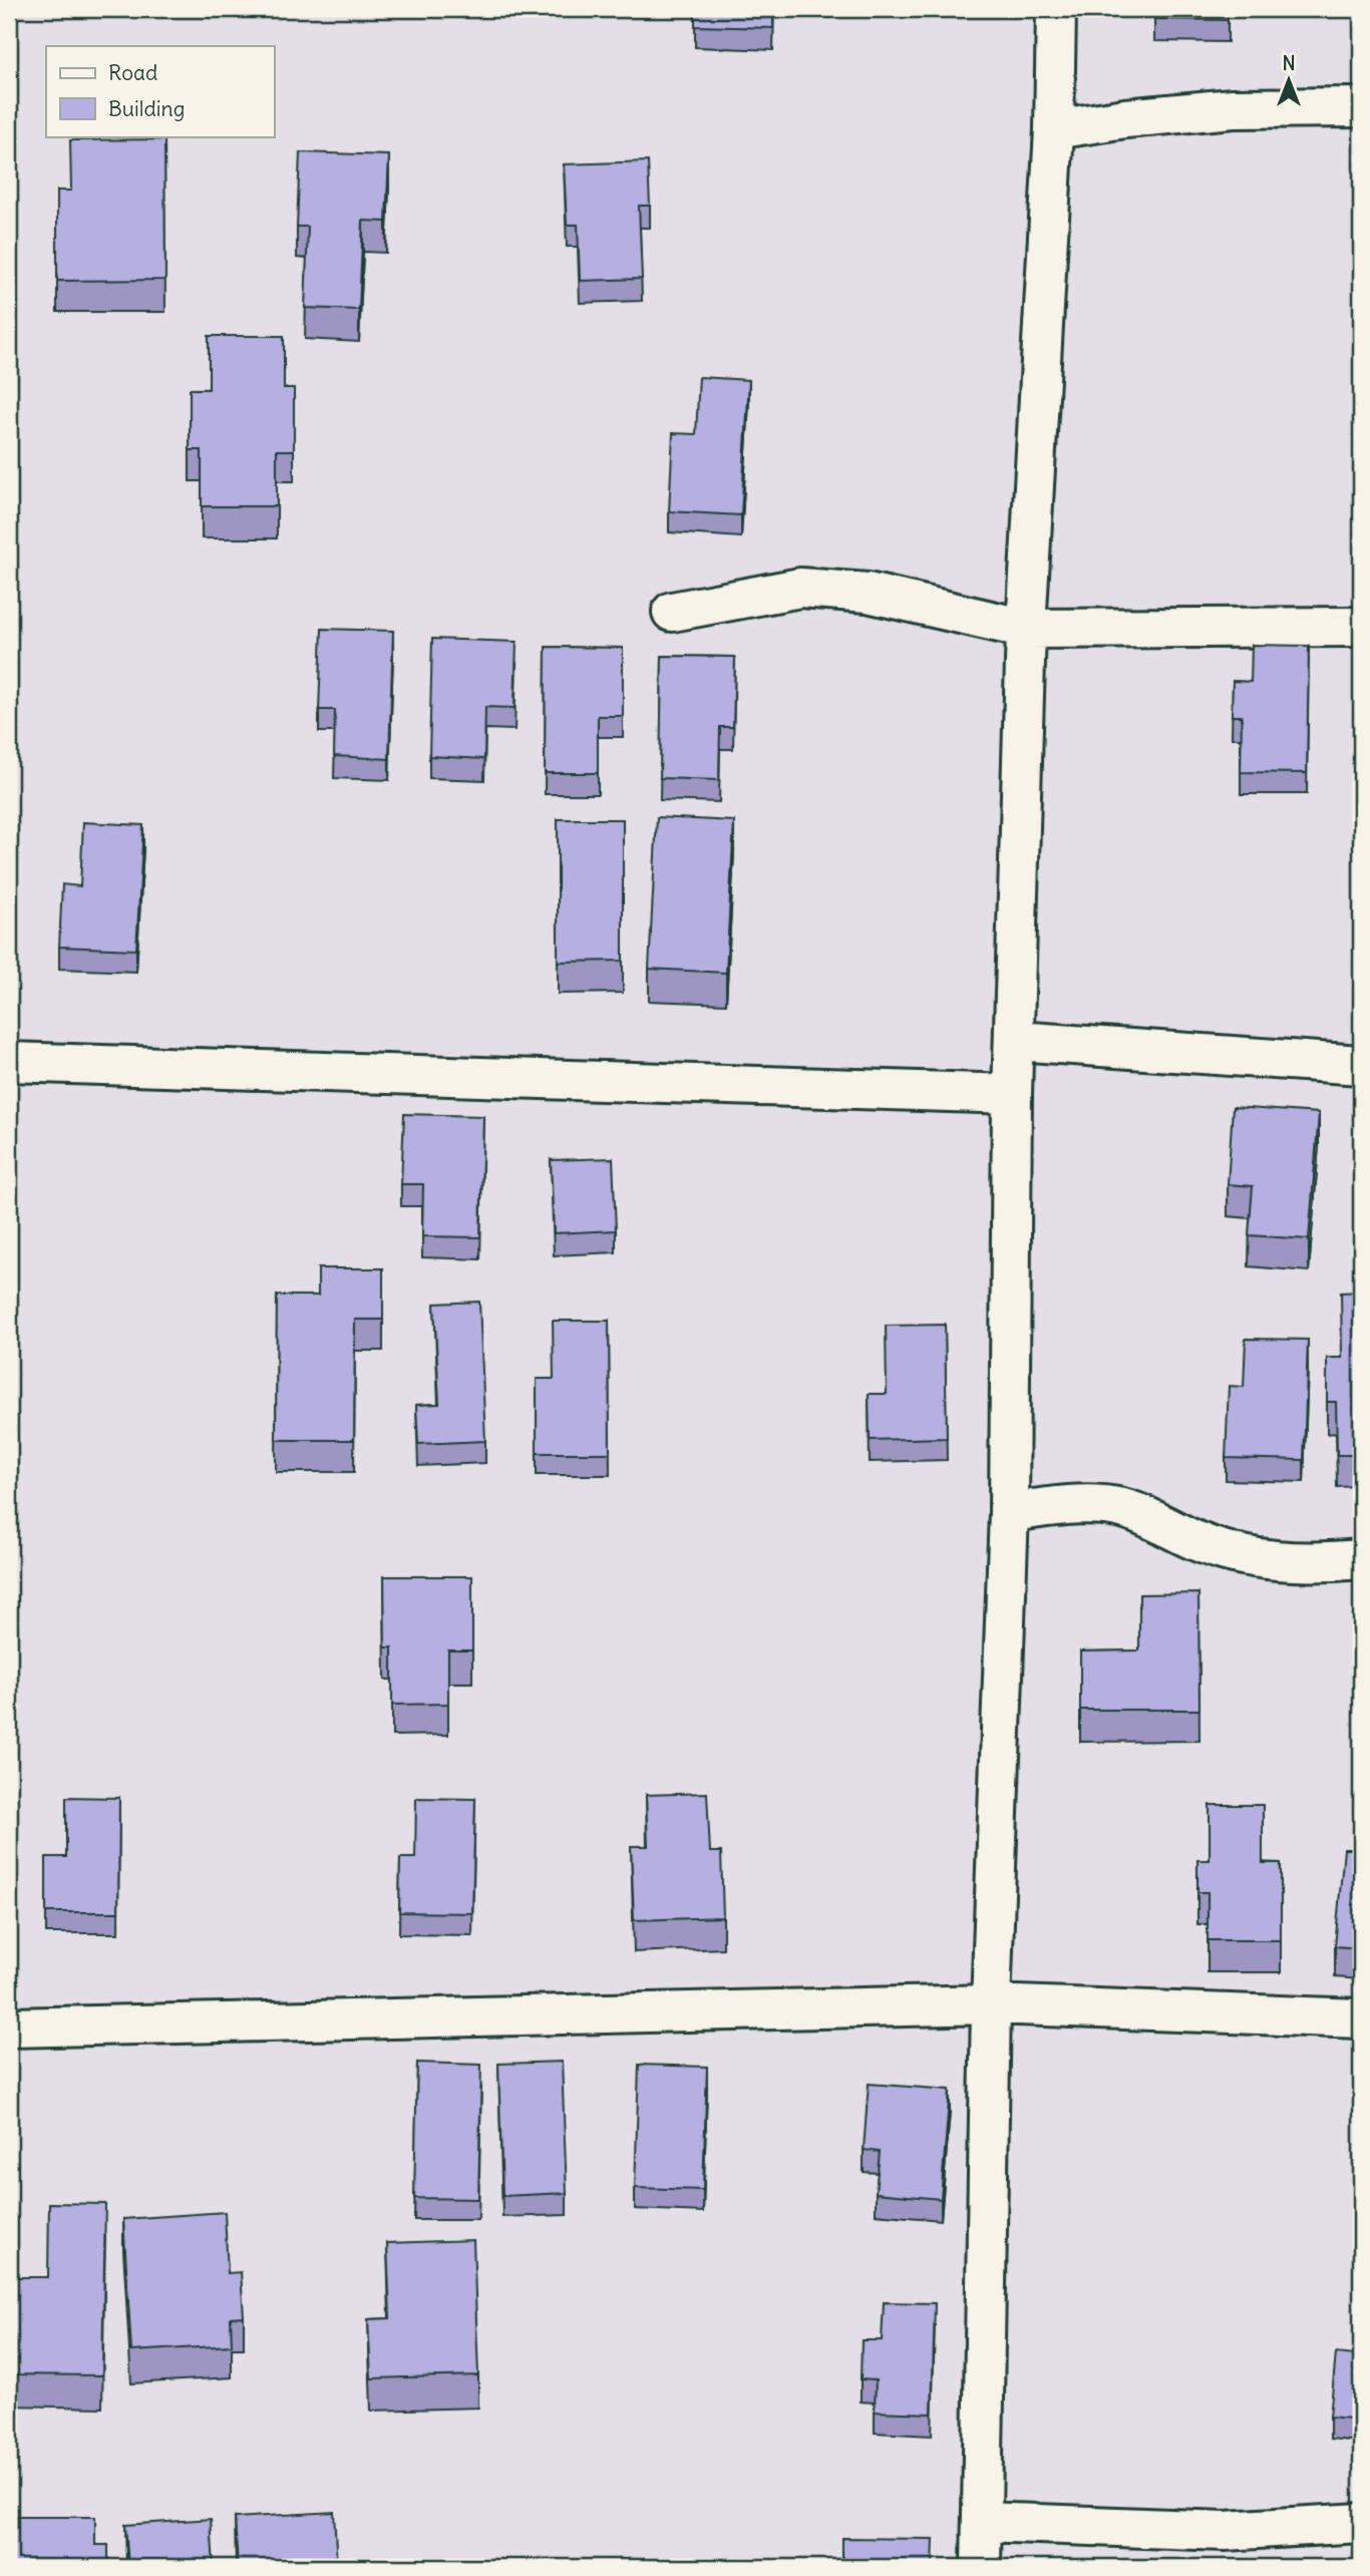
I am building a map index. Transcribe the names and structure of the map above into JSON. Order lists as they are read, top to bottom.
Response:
{
  "legend": ["Road", "Building"],
  "north": "top"
}
